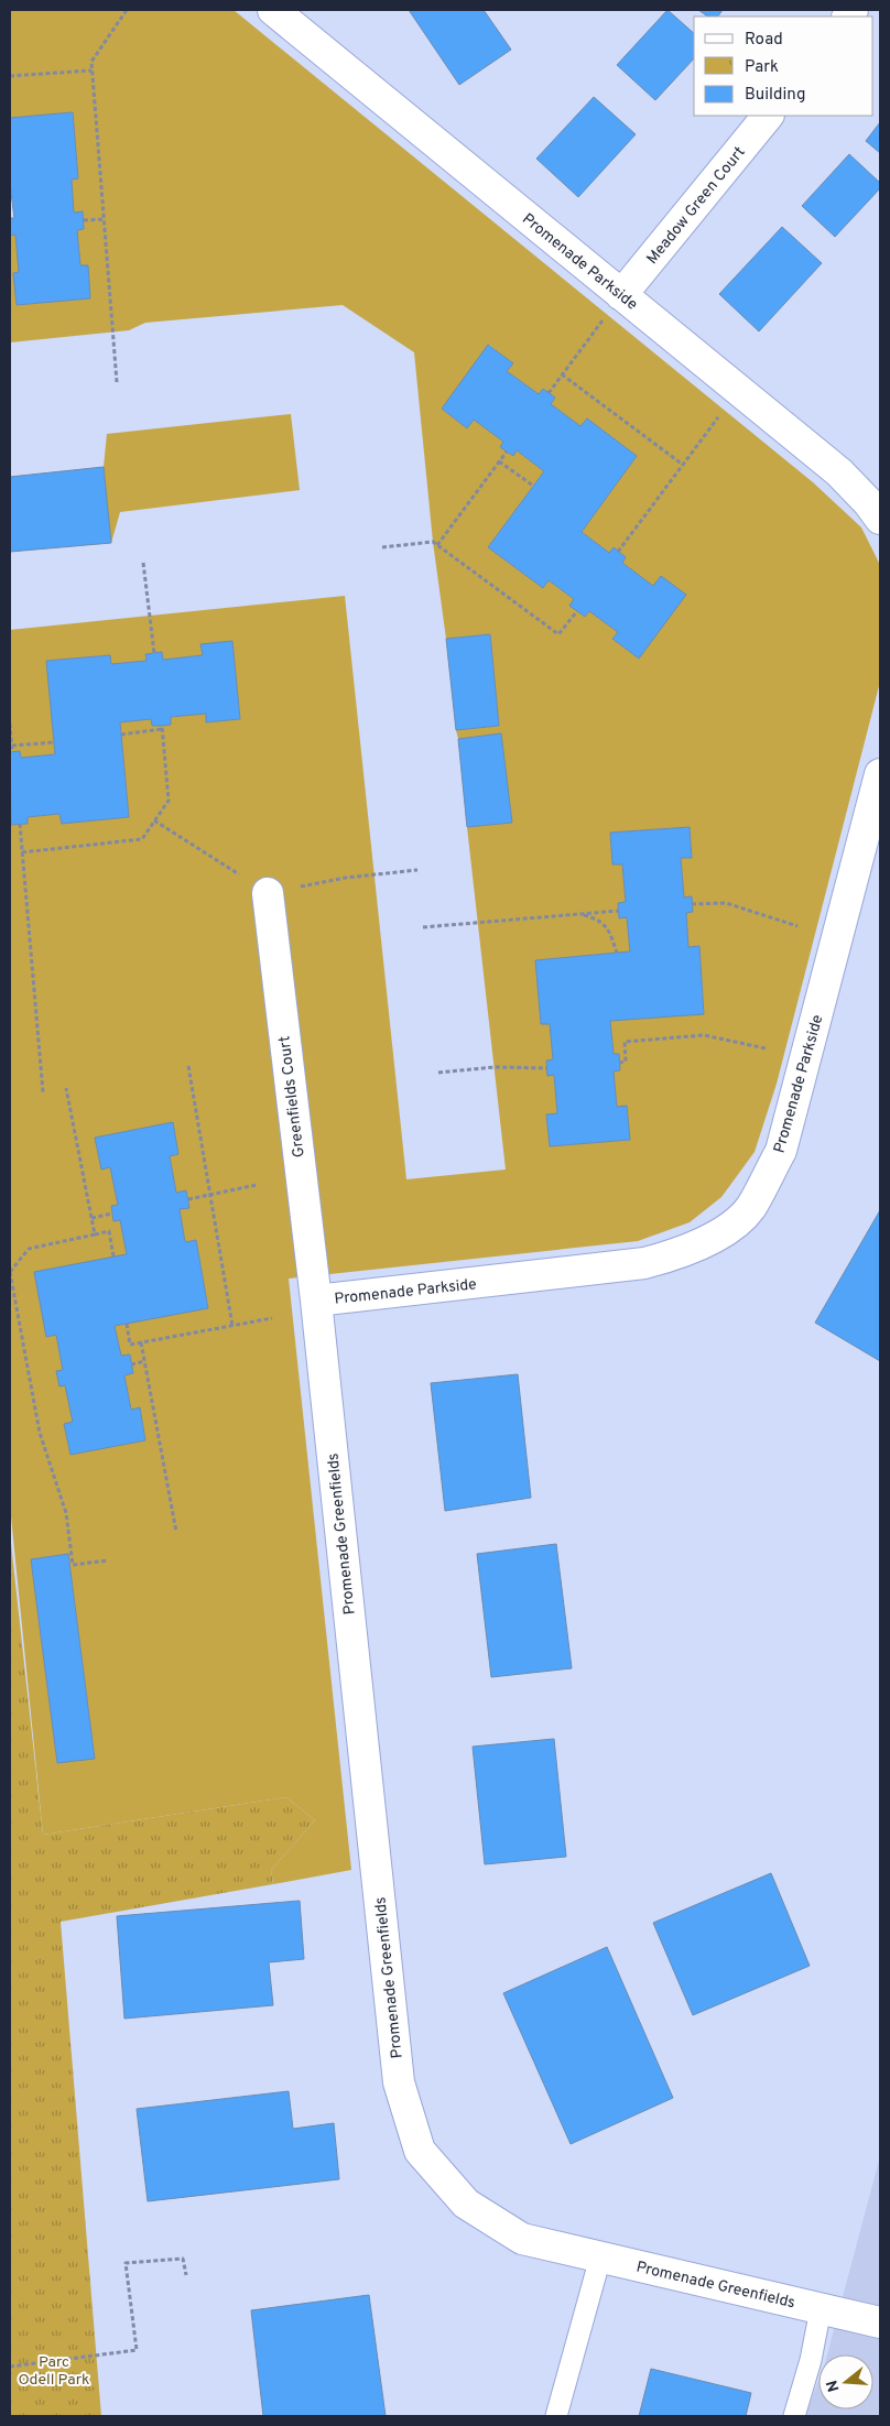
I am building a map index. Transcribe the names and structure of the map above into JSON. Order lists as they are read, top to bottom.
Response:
{
  "streets": {
    "street": [
      "Meadow Green Court",
      "Promenade Parkside",
      "Greenfields Court",
      "Promenade Greenfields"
    ]
  },
  "crossings": [
    ["Meadow Green Court", "Promenade Parkside"],
    ["Promenade Parkside", "Greenfields Court"],
    ["Promenade Parkside", "Promenade Greenfields"],
    ["Greenfields Court", "Promenade Greenfields"]
  ],
  "parks": ["Parc Odell Park"],
  "legend": ["Road", "Park", "Building"],
  "north": "left"
}
